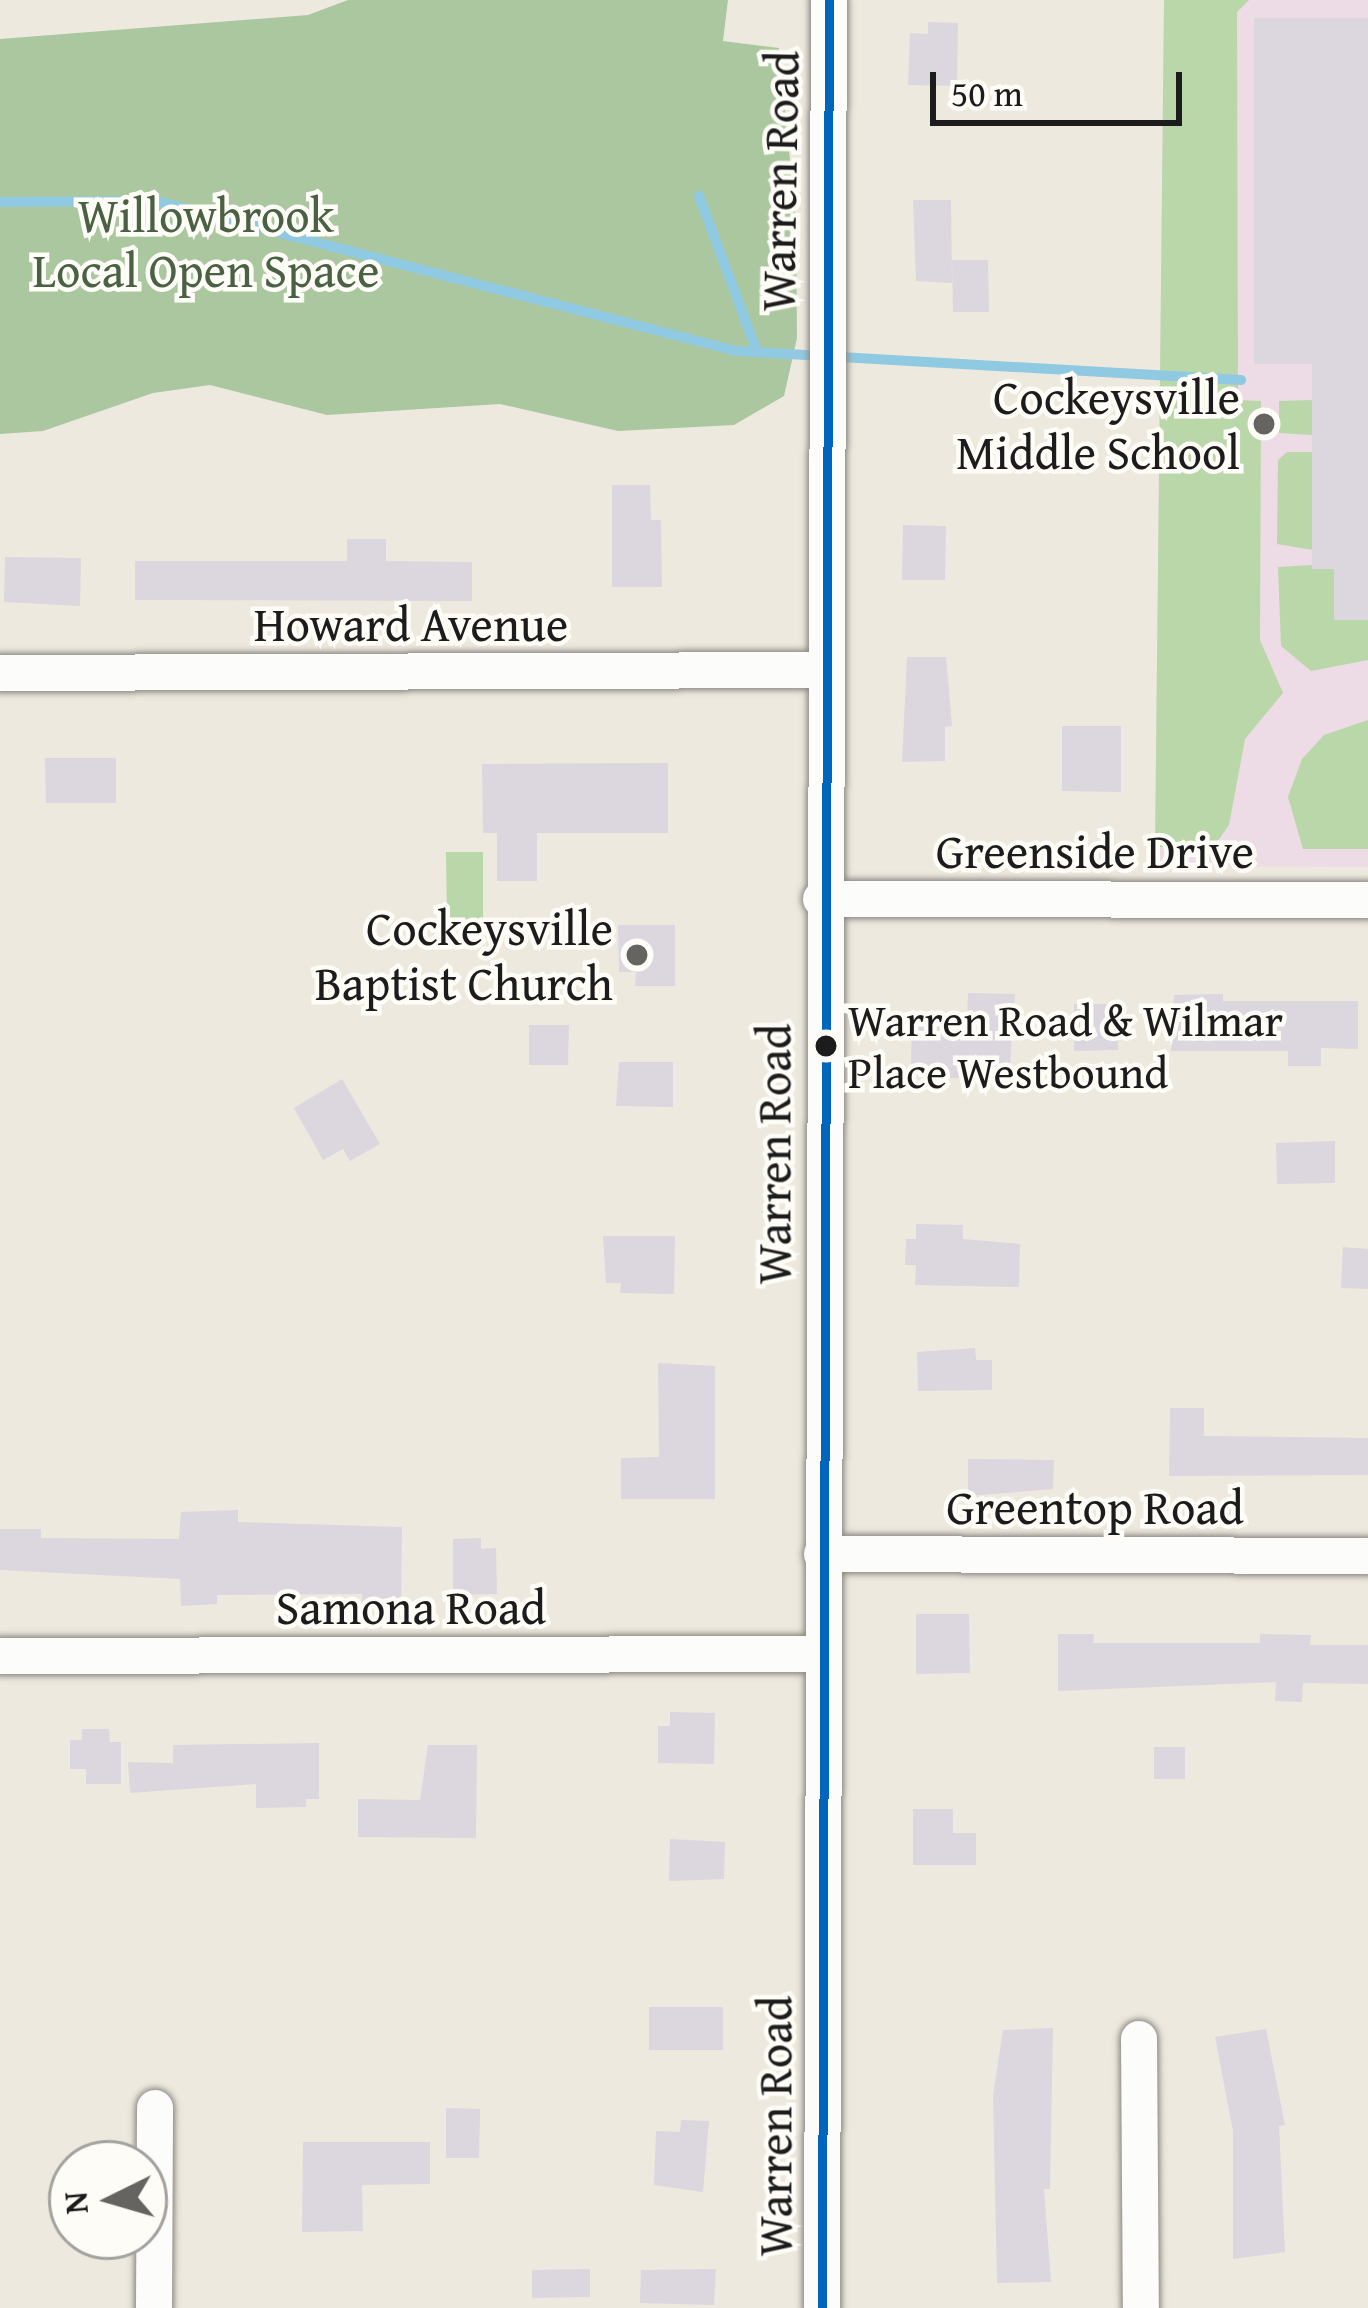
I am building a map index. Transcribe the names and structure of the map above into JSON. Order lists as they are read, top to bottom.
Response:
{
  "streets": {
    "street": [
      "Warren Road",
      "Howard Avenue",
      "Greenside Drive",
      "Greentop Road",
      "Samona Road"
    ]
  },
  "crossings": [
    ["Warren Road", "Howard Avenue"],
    ["Warren Road", "Greenside Drive"],
    ["Warren Road", "Greentop Road"],
    ["Warren Road", "Samona Road"]
  ],
  "parks": ["Willowbrook Local Open Space"],
  "places": ["Cockeysville Middle School", "Cockeysville Baptist Church", "Warren Road & Wilmar Place Westbound"],
  "scale_bar": "50 m",
  "north": "left"
}
